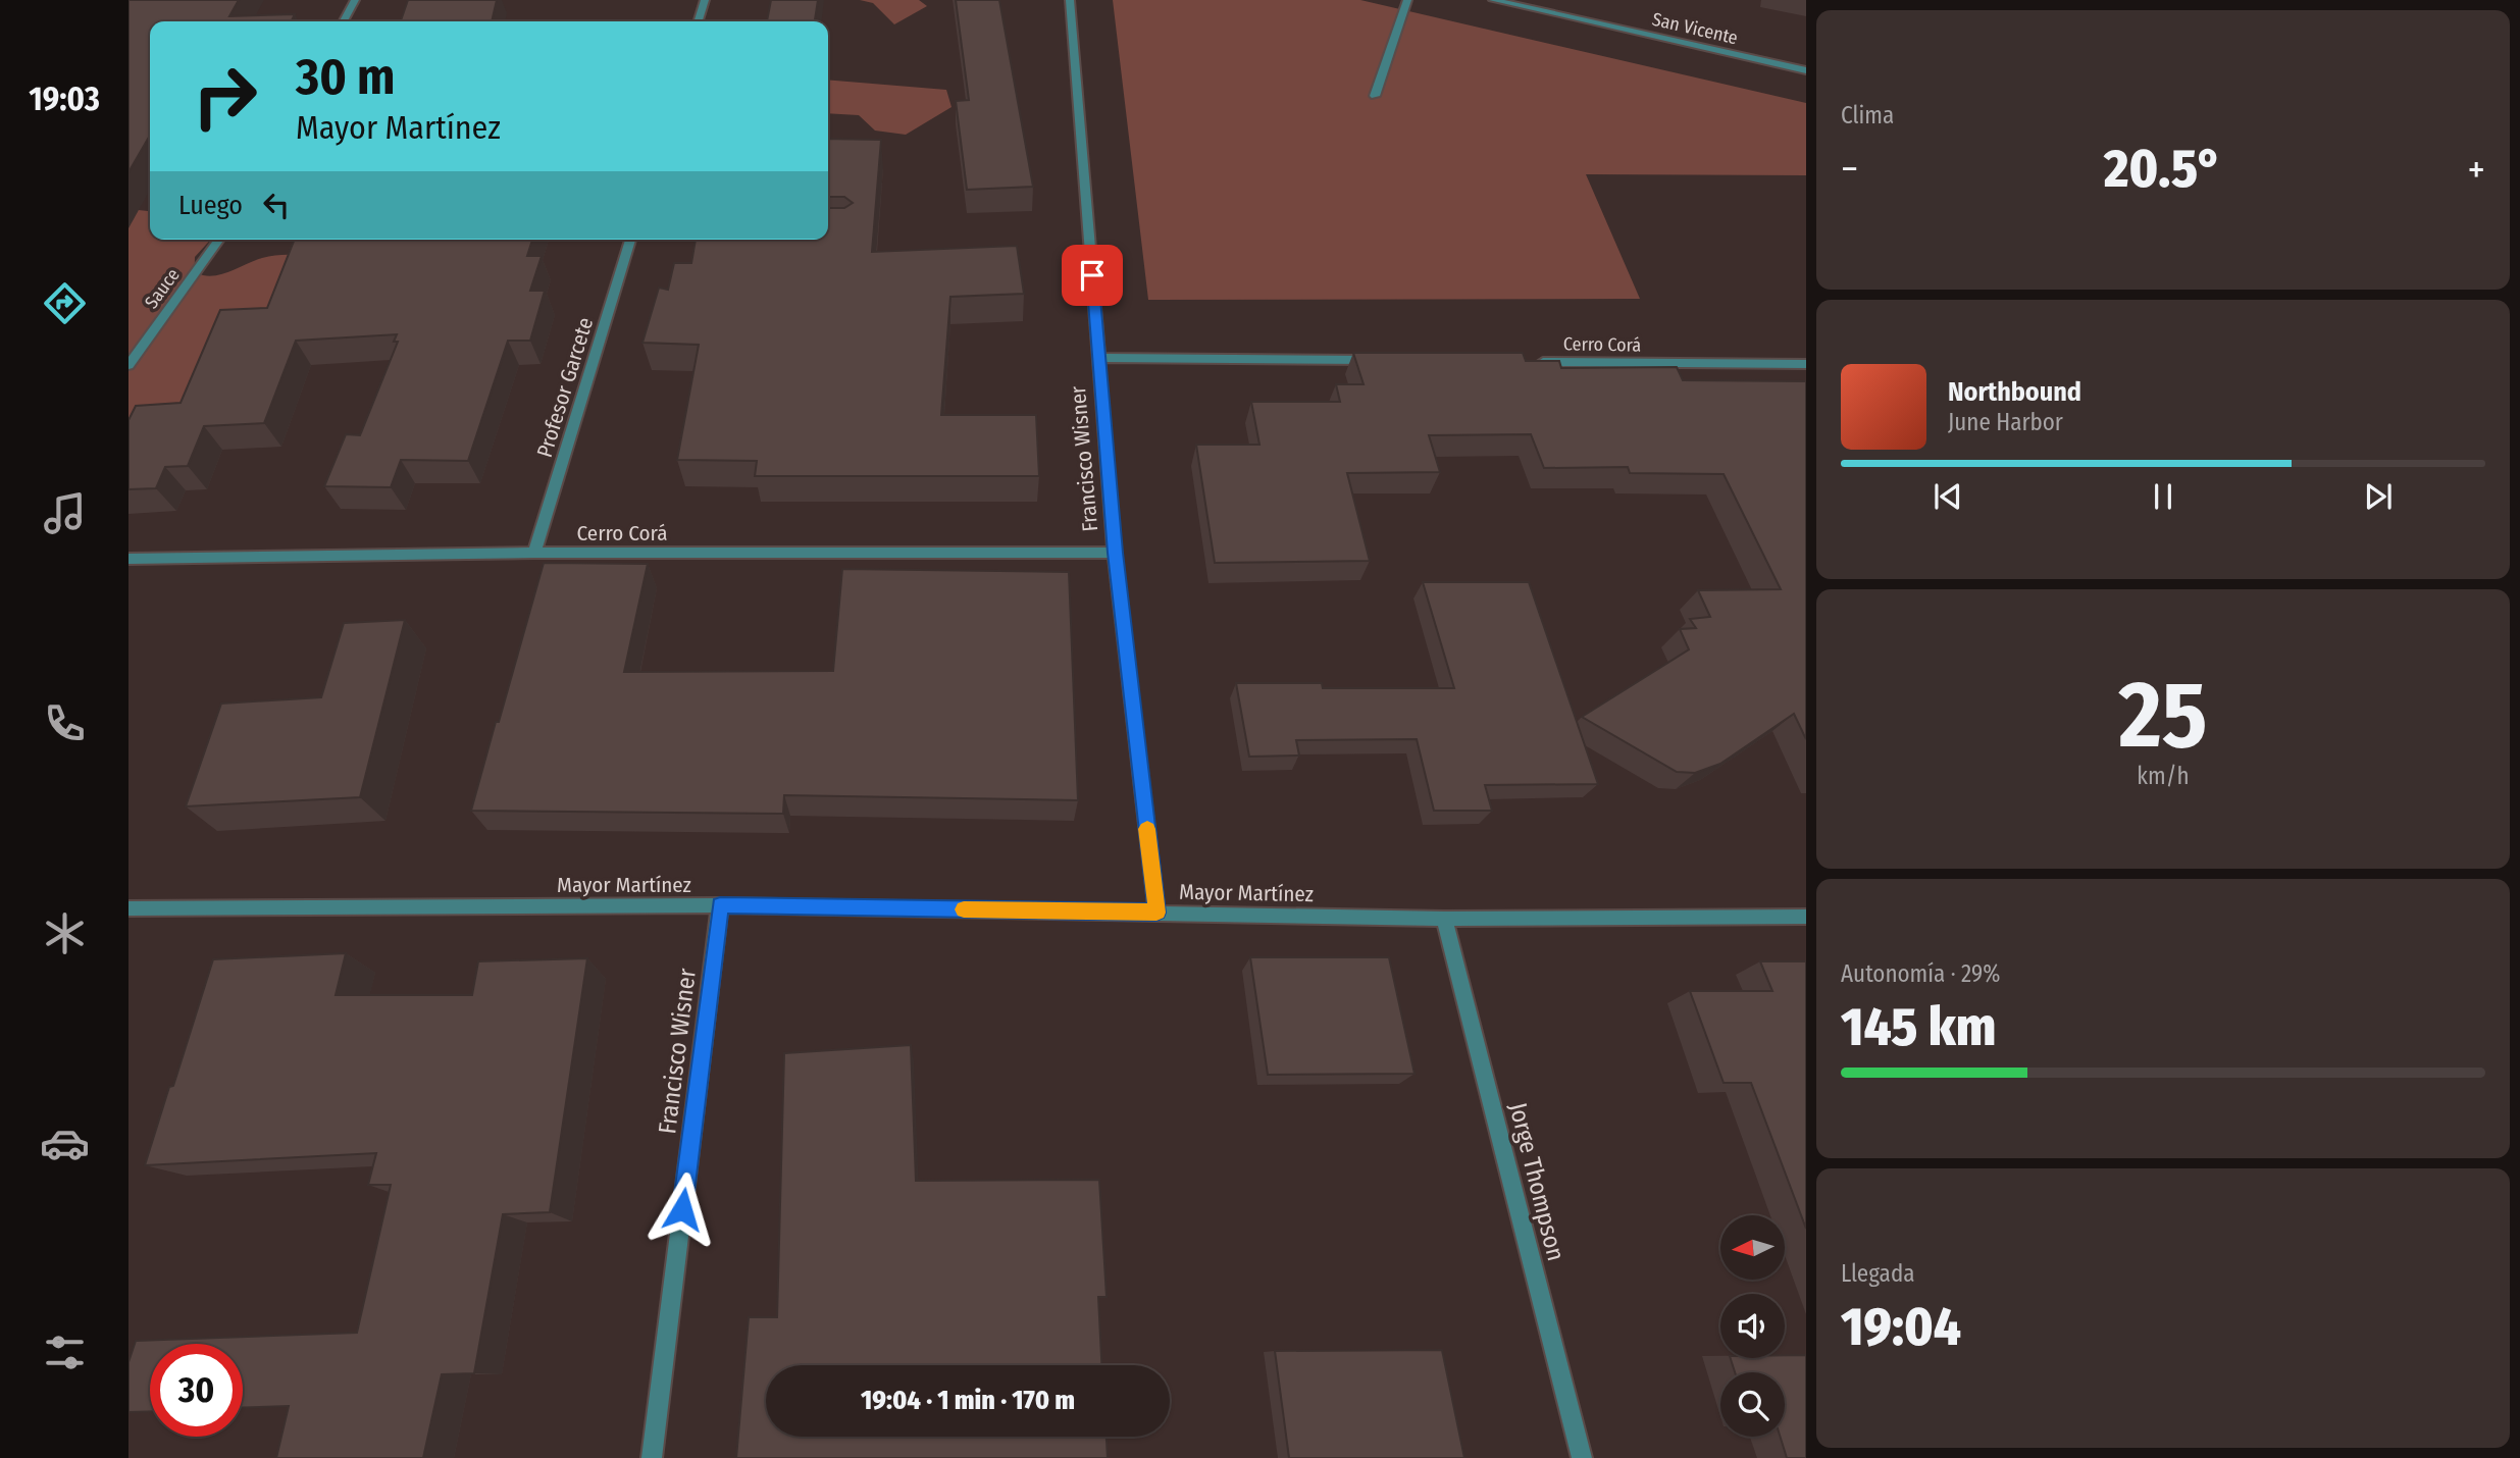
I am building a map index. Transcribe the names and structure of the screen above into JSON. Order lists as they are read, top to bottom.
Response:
{
  "streets": {
    "street": [
      "San Vicente",
      "Sauce",
      "Cerro Corá",
      "Profesor Garcete",
      "Francisco Wisner",
      "Mayor Martínez",
      "Jorge Thompson"
    ]
  },
  "crossings": [
    ["Cerro Corá", "Profesor Garcete"],
    ["Cerro Corá", "Francisco Wisner"],
    ["Francisco Wisner", "Mayor Martínez"],
    ["Mayor Martínez", "Jorge Thompson"]
  ],
  "north": "left",
  "page": {
    "tabs": "19:03",
    "tile": [
      "Clima",
      ["25", "km/h"],
      ["Autonomía · 29%", "145 km"],
      ["Llegada", "19:04"]
    ],
    "turn": ["30 m", "Mayor Martínez"],
    "heat": ["−", "20.5°", "+"],
    "then": "Luego",
    "song": ["Northbound", "June Harbor"],
    "limit": "30",
    "trip": "19:04 · 1 min · 170 m"
  }
}
